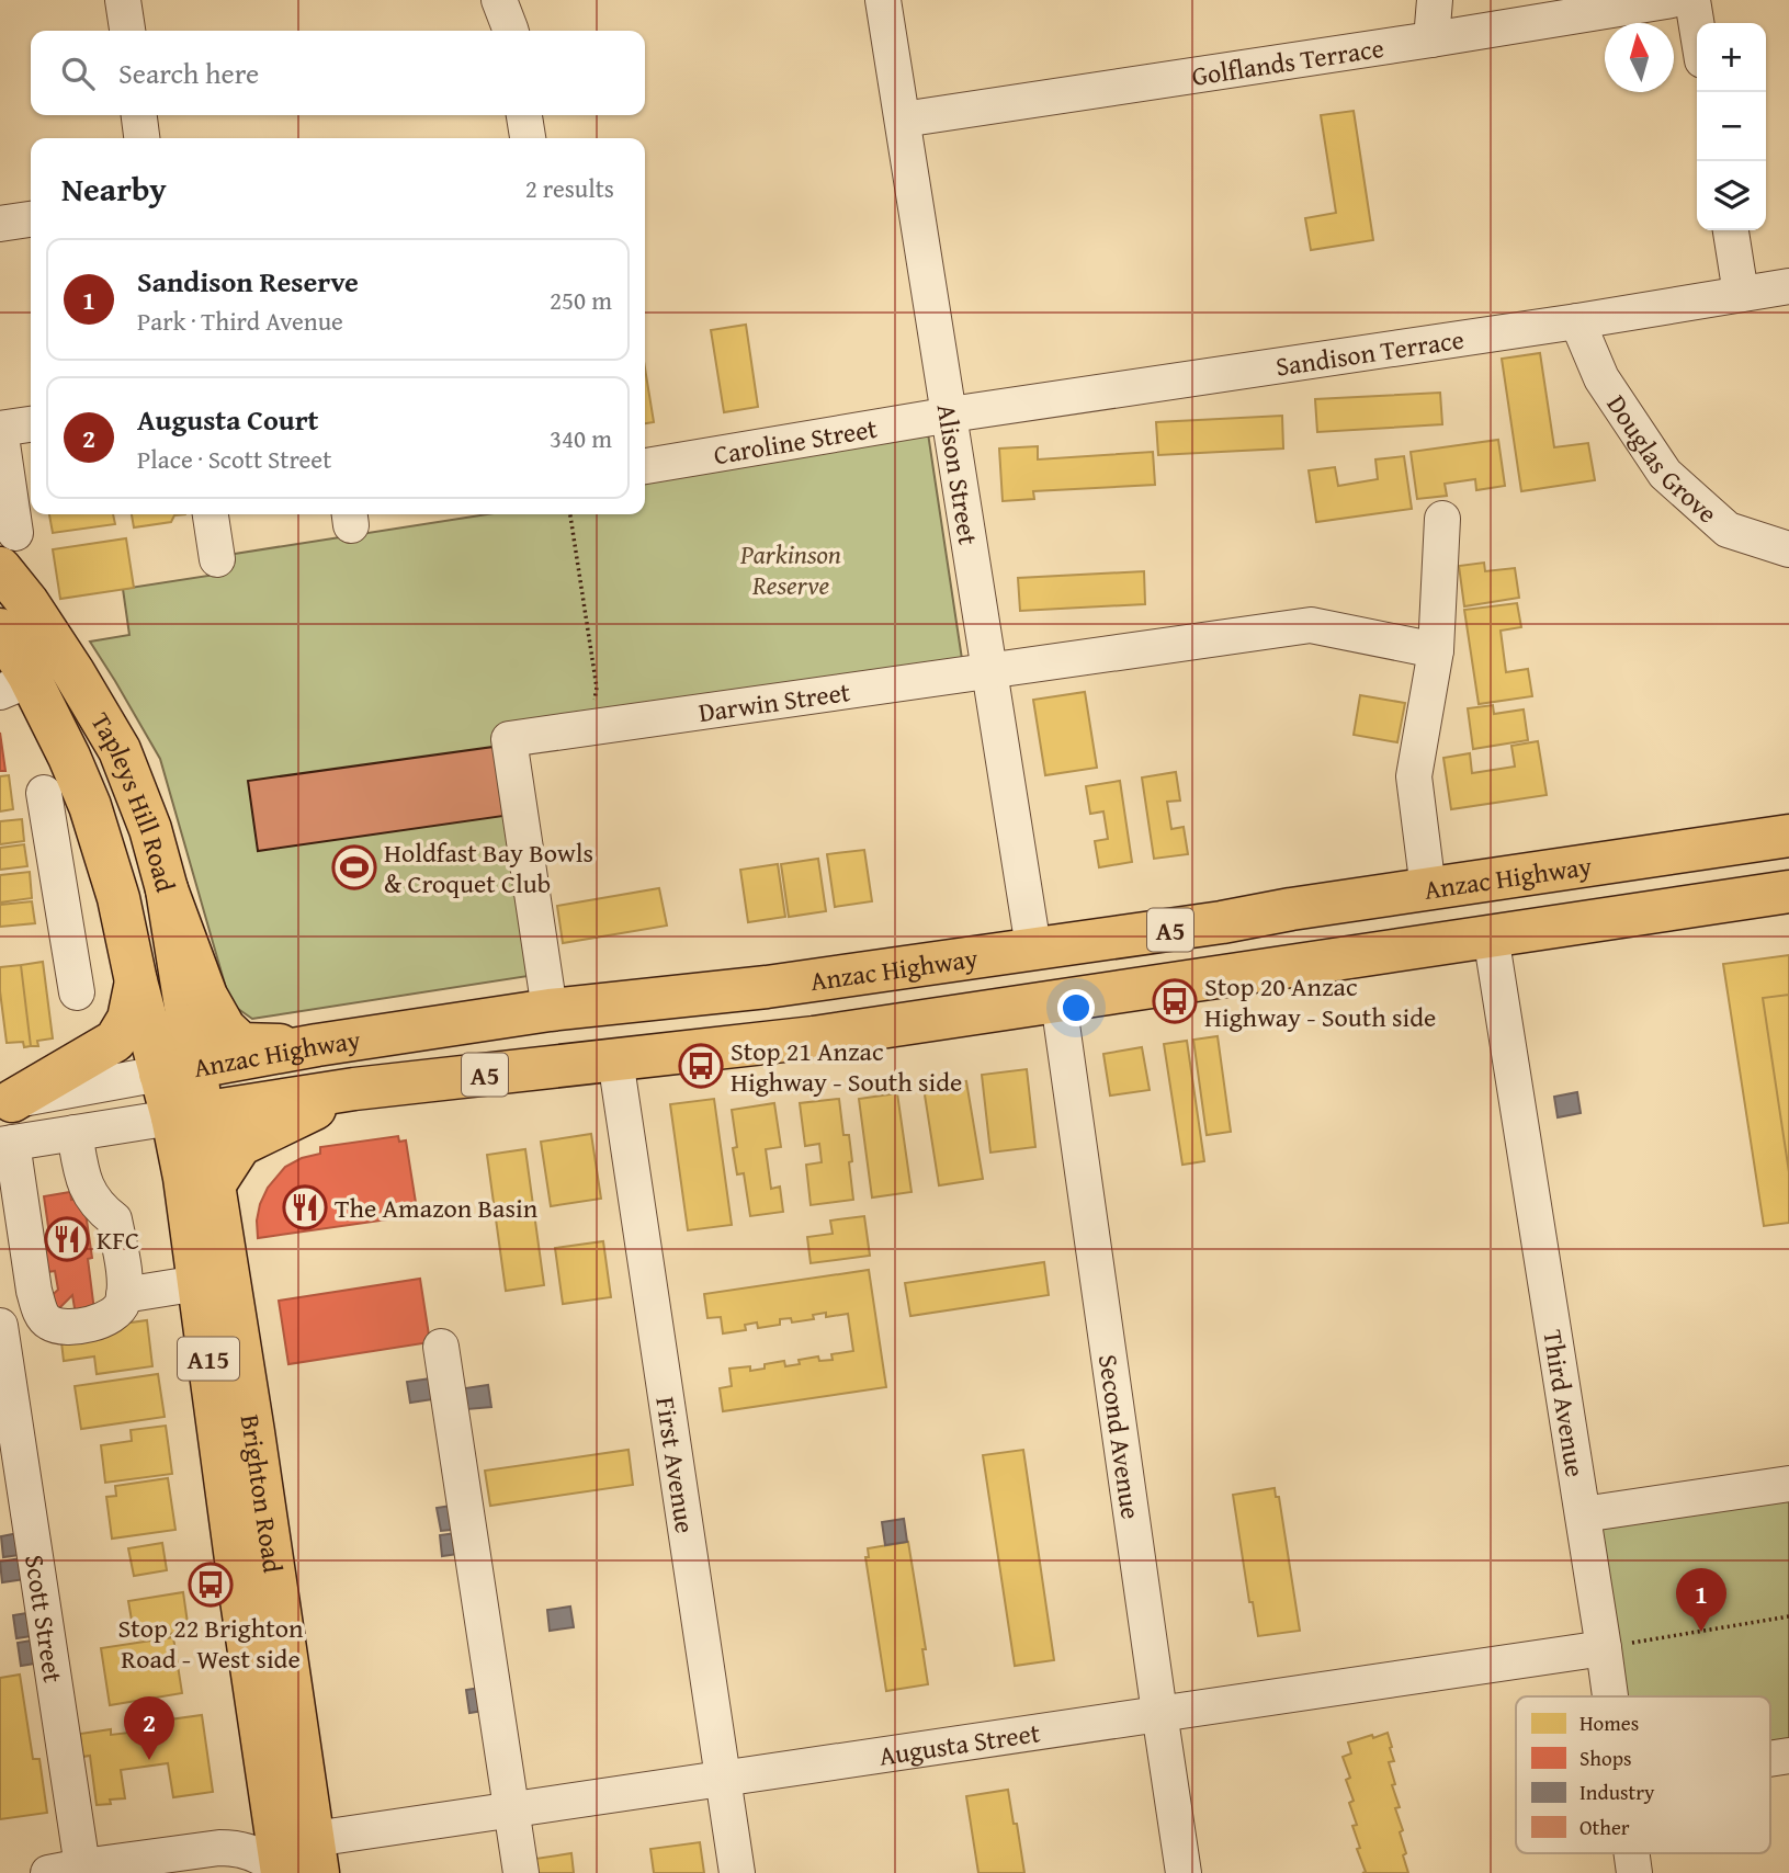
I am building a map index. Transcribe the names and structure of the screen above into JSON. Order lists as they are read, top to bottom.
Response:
{
  "streets": {
    "main road": [
      "Tapleys Hill Road",
      "Anzac Highway",
      "A5",
      "A15",
      "Brighton Road"
    ],
    "street": [
      "Golflands Terrace",
      "Sandison Terrace",
      "Caroline Street",
      "Douglas Grove",
      "Alison Street",
      "Darwin Street",
      "Third Avenue",
      "Second Avenue",
      "First Avenue",
      "Scott Street",
      "Augusta Street"
    ]
  },
  "crossings": [
    ["Golflands Terrace", "Alison Street"],
    ["Sandison Terrace", "Caroline Street"],
    ["Sandison Terrace", "Douglas Grove"],
    ["Sandison Terrace", "Alison Street"],
    ["Caroline Street", "Alison Street"],
    ["Alison Street", "Darwin Street"],
    ["Alison Street", "Anzac Highway"],
    ["Darwin Street", "Anzac Highway"],
    ["Tapleys Hill Road", "Anzac Highway"],
    ["Tapleys Hill Road", "A15"],
    ["Anzac Highway", "A15"],
    ["Anzac Highway", "Third Avenue"],
    ["Anzac Highway", "Second Avenue"],
    ["Anzac Highway", "First Avenue"],
    ["Anzac Highway", "Brighton Road"],
    ["A15", "Brighton Road"],
    ["Third Avenue", "Augusta Street"],
    ["Second Avenue", "Augusta Street"],
    ["First Avenue", "Augusta Street"],
    ["Brighton Road", "Augusta Street"]
  ],
  "parks": ["Parkinson Reserve"],
  "places": {
    "sports": ["Holdfast Bay Bowls & Croquet Club"],
    "bus stop": ["Stop 20 Anzac Highway - South side", "Stop 21 Anzac Highway - South side", "Stop 22 Brighton Road - West side"],
    "restaurant": ["The Amazon Basin", "KFC"]
  },
  "legend": [
    "Homes",
    "Shops",
    "Industry",
    "Other"
  ],
  "north": "top",
  "page": {
    "map_buttons": ["+", "−"],
    "search": "Search here",
    "heading": ["Nearby", "2 results"],
    "list": [
      {
        "mark": "1",
        "name": "Sandison Reserve",
        "note": "Park · Third Avenue",
        "value": "250 m"
      },
      {
        "mark": "2",
        "name": "Augusta Court",
        "note": "Place · Scott Street",
        "value": "340 m"
      }
    ],
    "pins": ["1", "2"]
  }
}
